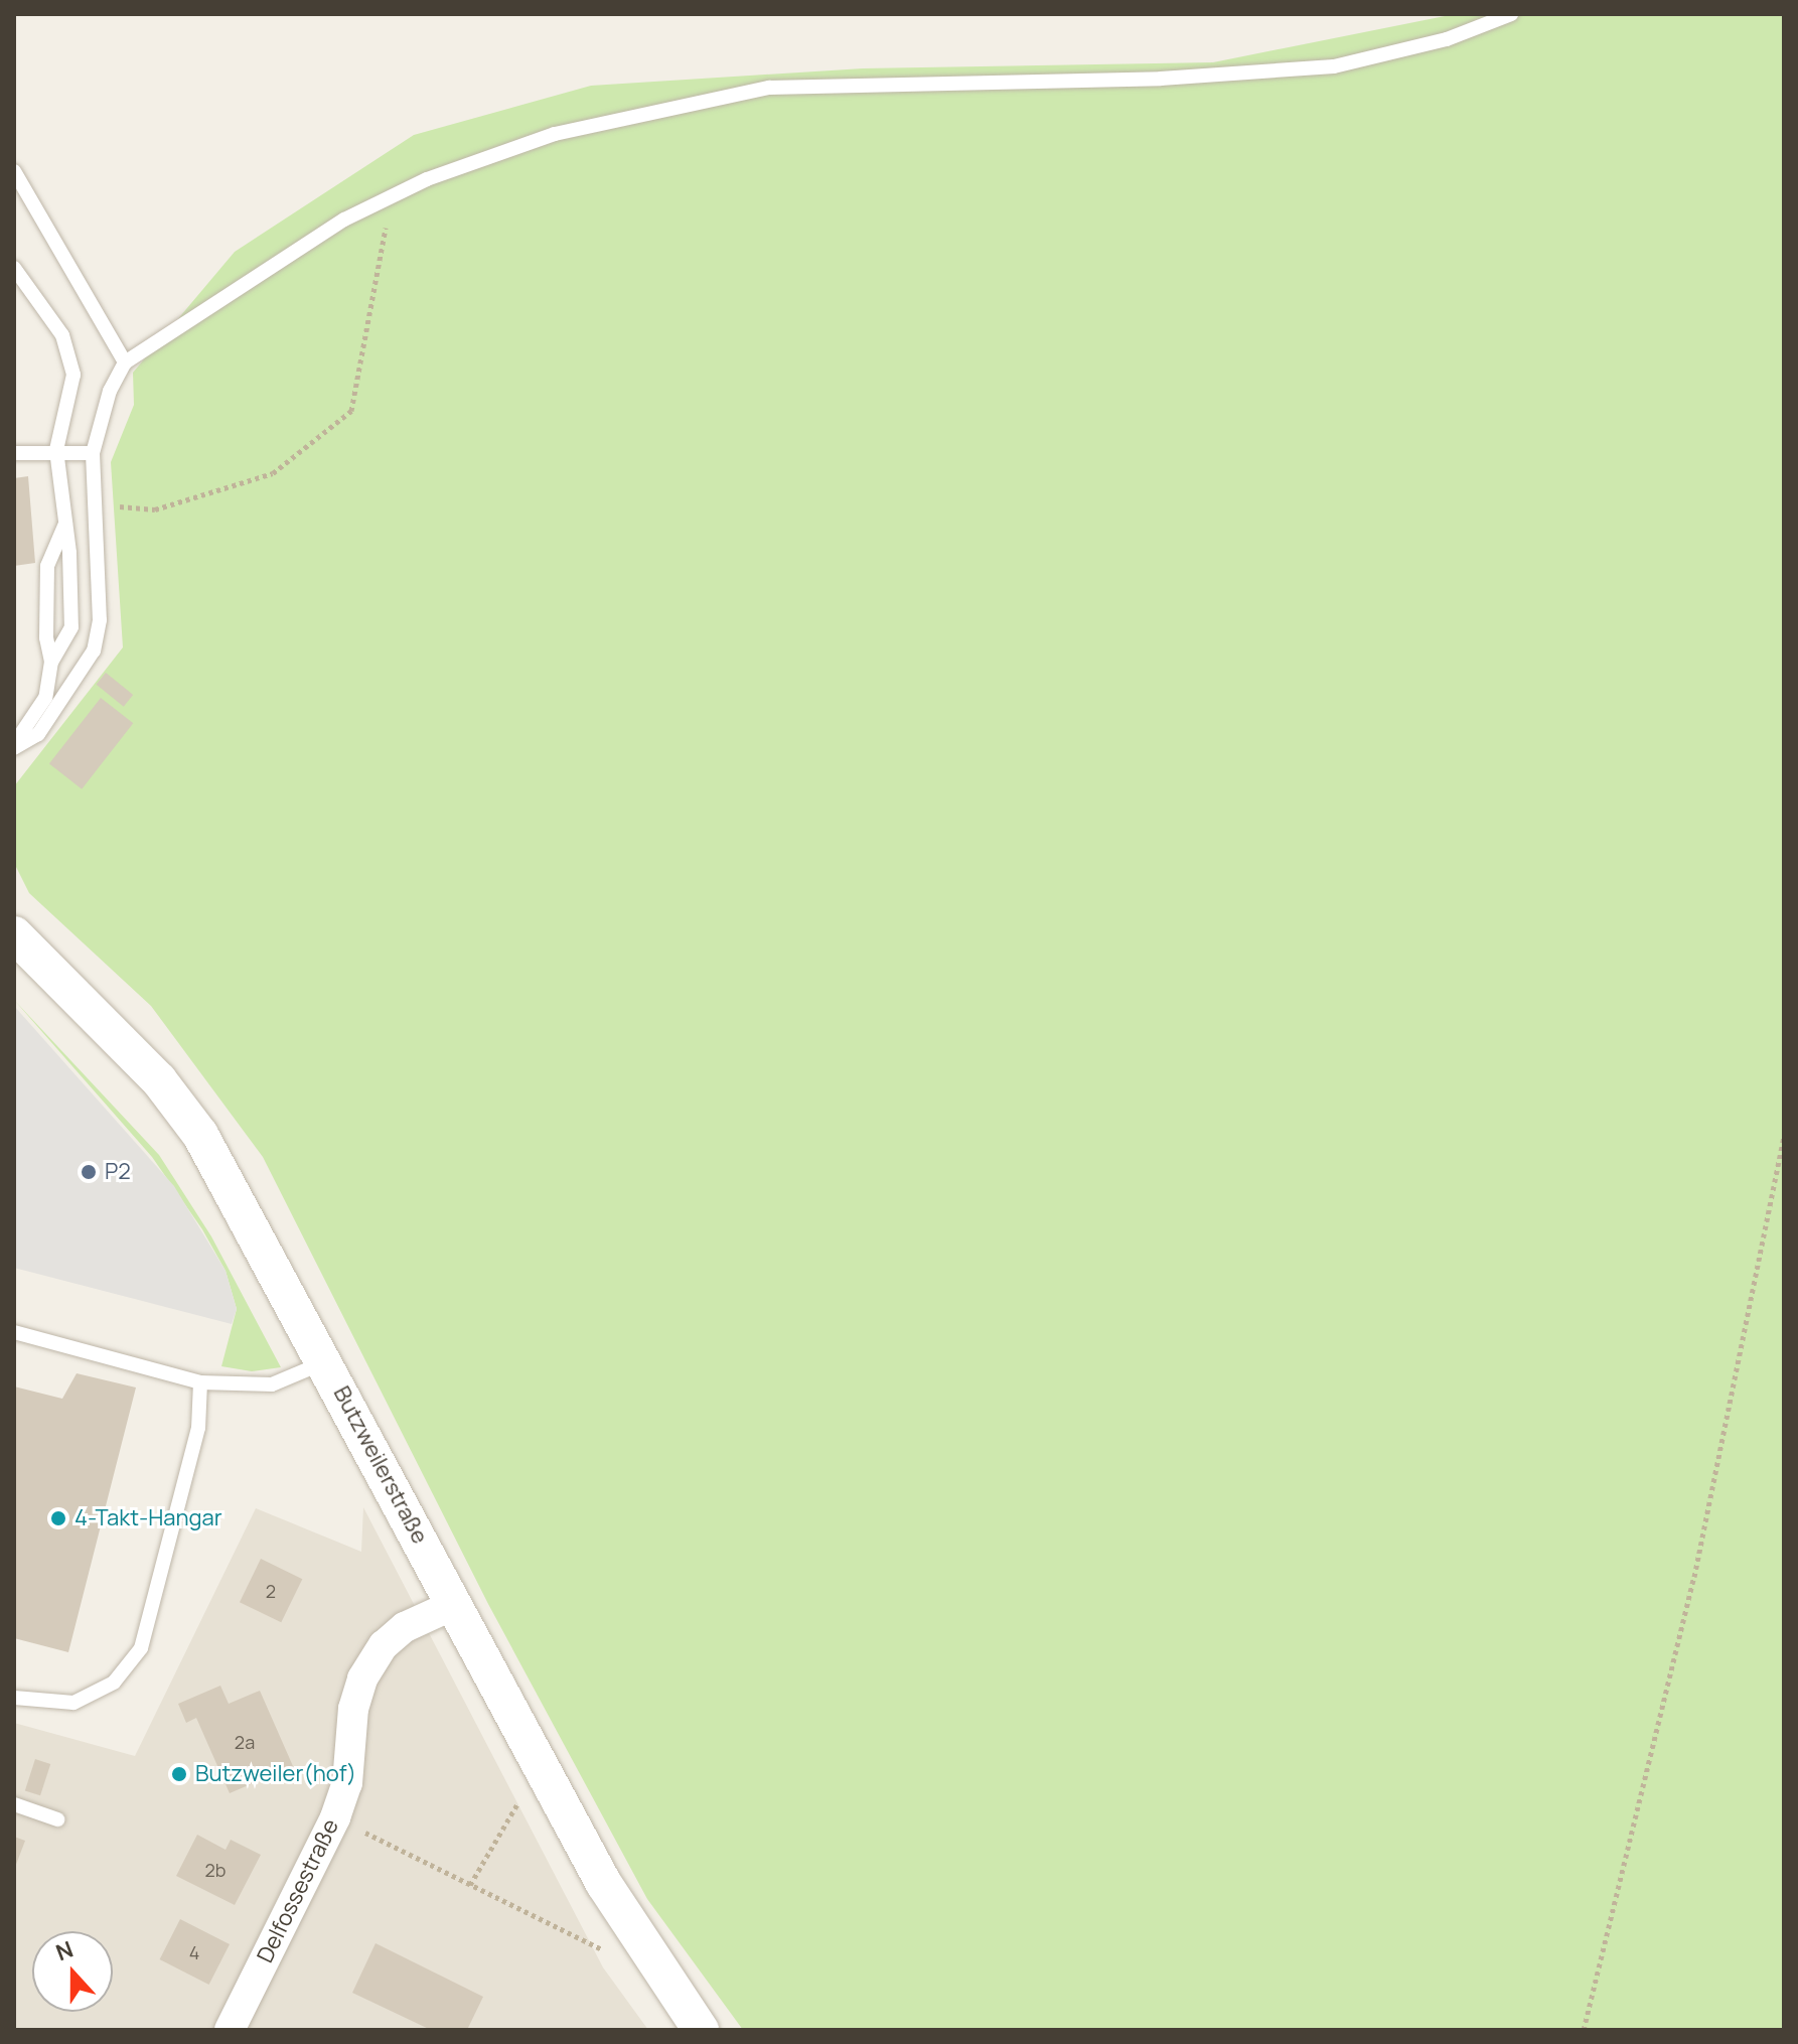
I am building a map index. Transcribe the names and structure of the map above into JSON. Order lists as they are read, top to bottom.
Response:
{
  "streets": {
    "street": ["Butzweilerstraße", "Delfossestraße"]
  },
  "crossings": [
    ["Butzweilerstraße", "Delfossestraße"]
  ],
  "places": ["P2", "4-Takt-Hangar", "Butzweiler(hof)"],
  "house_numbers": [
    "2",
    "2a",
    "2b",
    "4"
  ],
  "north": "top"
}
